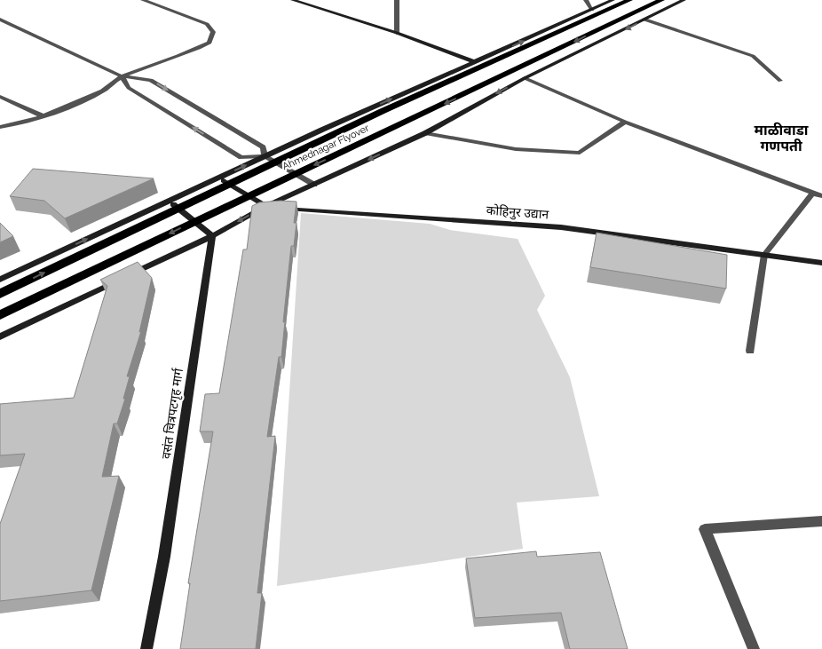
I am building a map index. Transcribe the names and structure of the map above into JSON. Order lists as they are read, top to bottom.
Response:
{
  "streets": {
    "highway": ["Ahmednagar Flyover"],
    "street": ["कोहिनुर उद्यान", "वसंत चित्रपटगृह मार्ग"]
  },
  "districts": ["माळीवाडा गणपती"]
}
